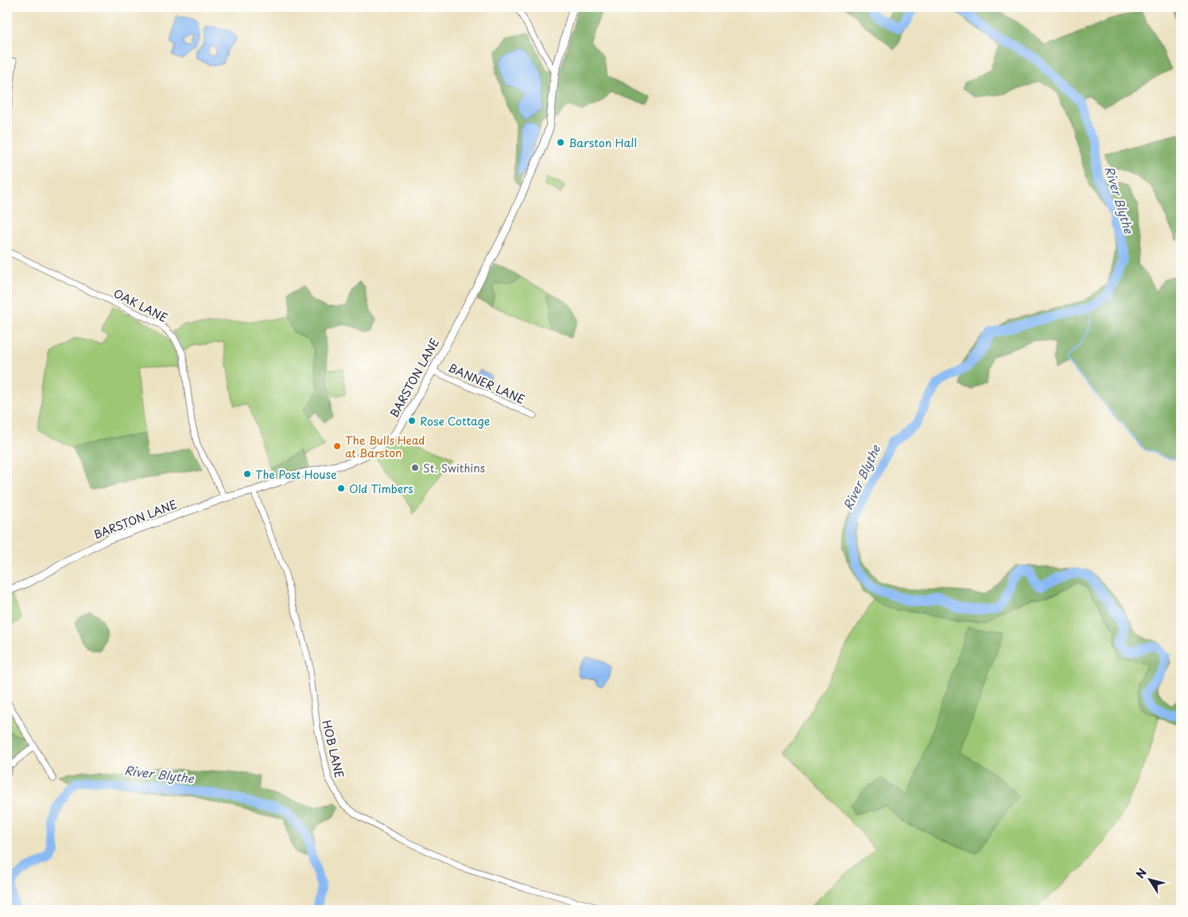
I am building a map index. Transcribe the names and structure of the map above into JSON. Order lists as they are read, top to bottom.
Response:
{
  "streets": {
    "street": [
      "OAK LANE",
      "BARSTON LANE",
      "BANNER LANE",
      "HOB LANE"
    ]
  },
  "crossings": [
    ["OAK LANE", "BARSTON LANE"],
    ["BARSTON LANE", "BANNER LANE"],
    ["BARSTON LANE", "HOB LANE"]
  ],
  "water": ["River Blythe"],
  "places": [
    "Barston Hall",
    "Rose Cottage",
    "The Bulls Head at Barston",
    "St. Swithins",
    "The Post House",
    "Old Timbers"
  ],
  "north": "top left"
}
